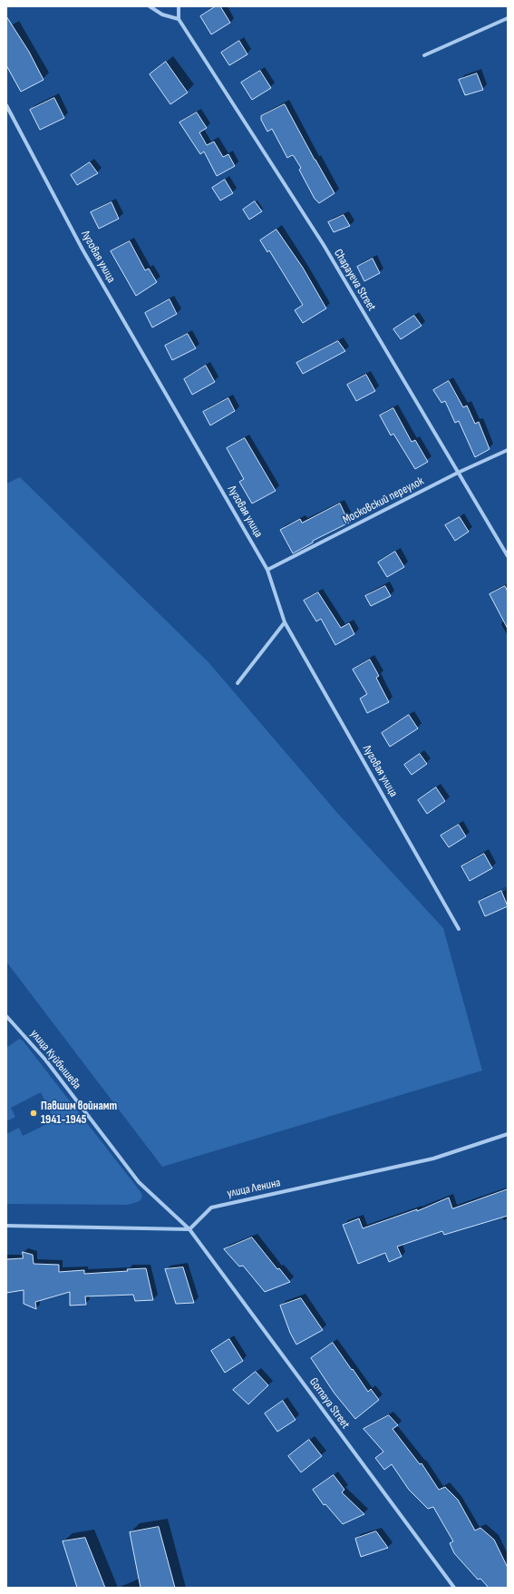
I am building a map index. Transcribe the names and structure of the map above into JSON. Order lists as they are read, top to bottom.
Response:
{
  "streets": {
    "street": [
      "Луговая улица",
      "Chapayeva Street",
      "Московский переулок",
      "улица Куйбышева",
      "улица Ленина",
      "Gornaya Street"
    ]
  },
  "crossings": [
    ["Луговая улица", "Московский переулок"],
    ["Chapayeva Street", "Московский переулок"],
    ["улица Куйбышева", "улица Ленина"],
    ["улица Куйбышева", "Gornaya Street"],
    ["улица Ленина", "Gornaya Street"]
  ],
  "places": ["Павшим войнамт 1941-1945"]
}
